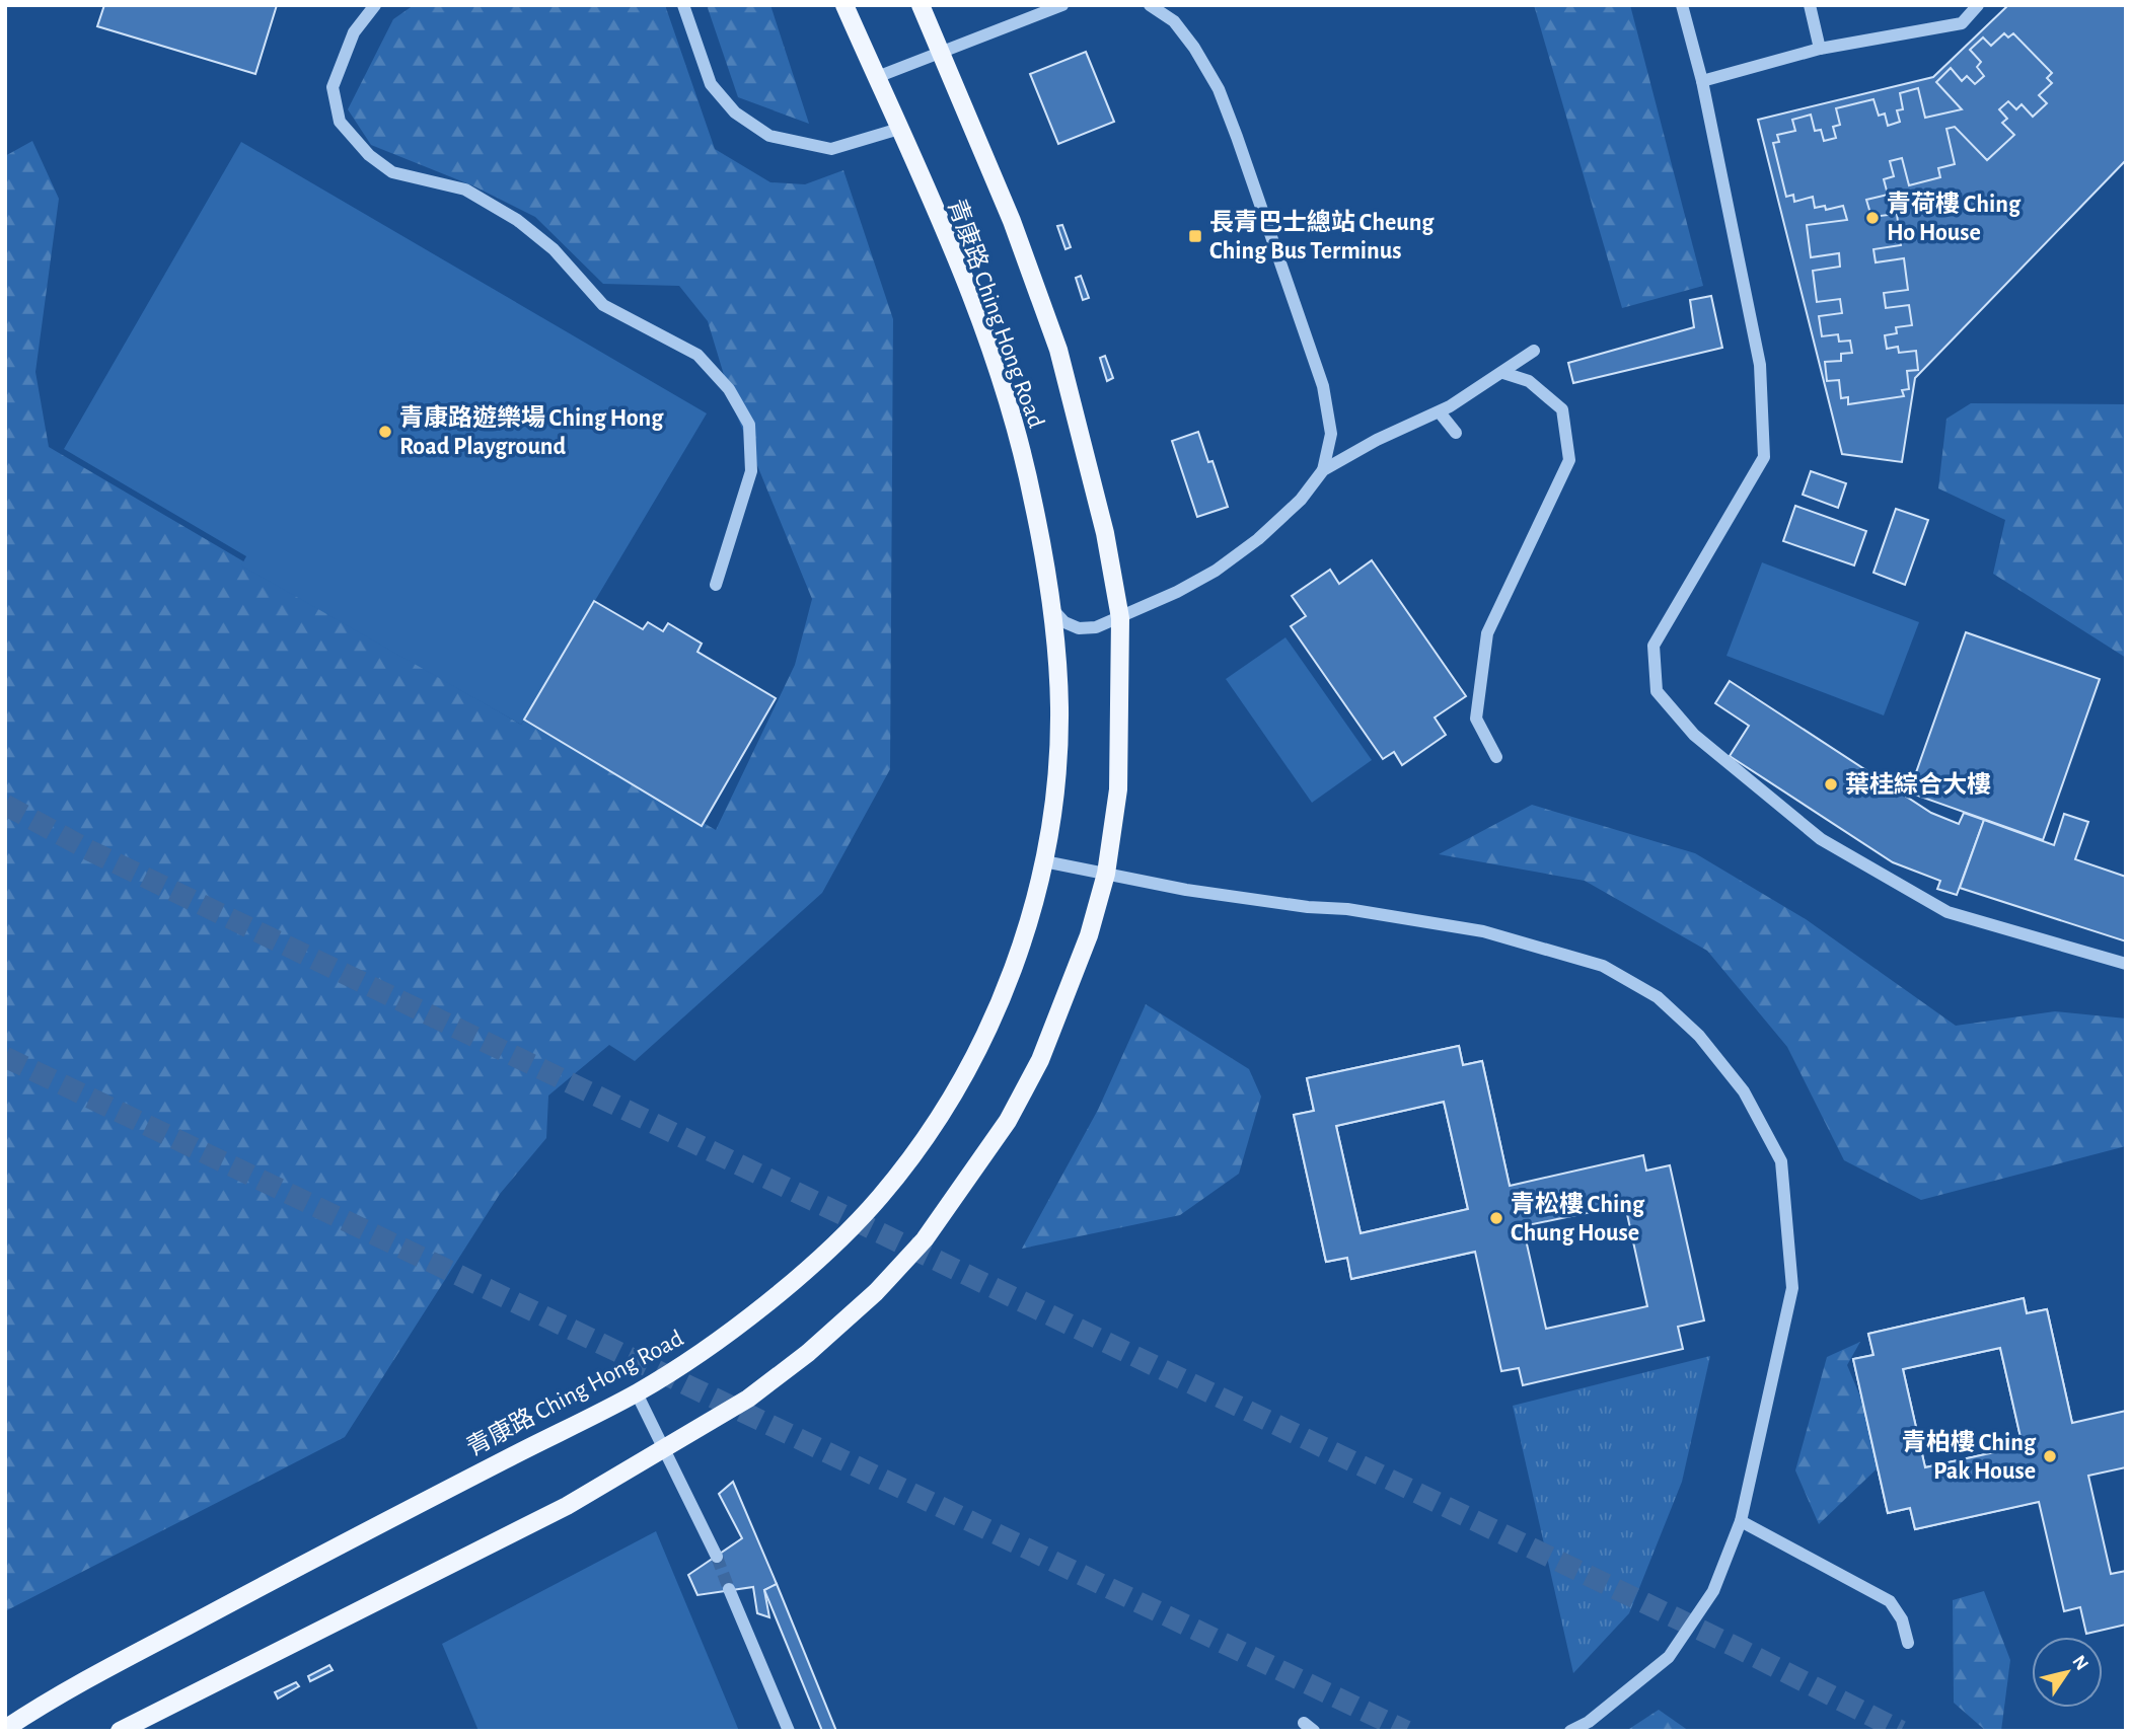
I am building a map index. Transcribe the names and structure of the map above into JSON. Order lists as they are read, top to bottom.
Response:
{
  "streets": {
    "main road": ["青康路 Ching Hong Road"]
  },
  "places": {
    "other": [
      "青荷樓 Ching Ho House",
      "青康路遊樂場 Ching Hong Road Playground",
      "葉桂綜合大樓",
      "青松樓 Ching Chung House",
      "青柏樓 Ching Pak House"
    ],
    "transit": ["長青巴士總站 Cheung Ching Bus Terminus"]
  },
  "north": "top right"
}
